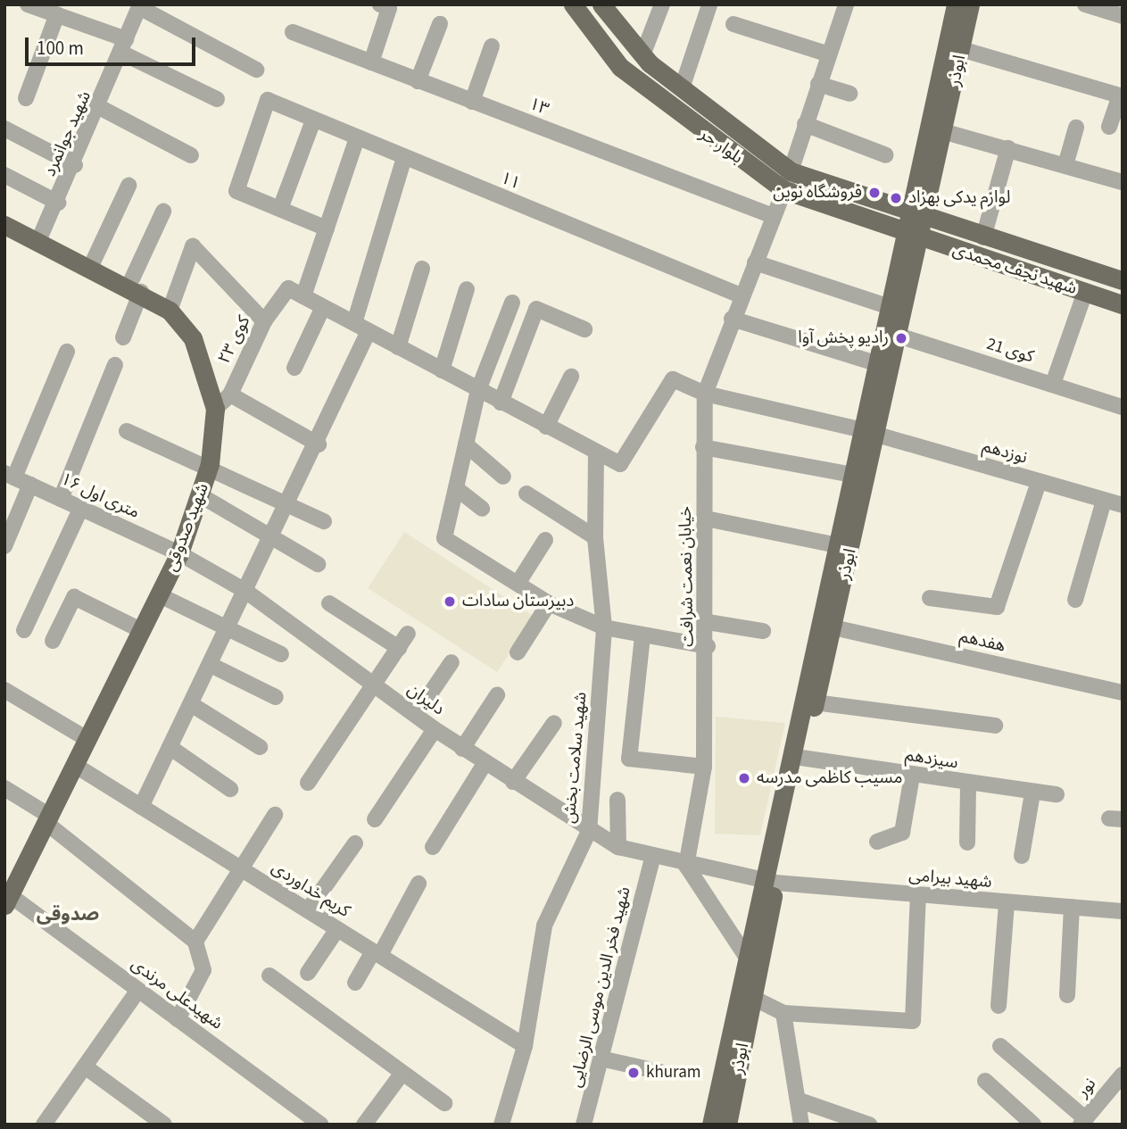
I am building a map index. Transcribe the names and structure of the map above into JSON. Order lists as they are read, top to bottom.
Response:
{
  "streets": {
    "main road": [
      "ابوذر",
      "بلوار حر",
      "شهید نجف محمدی",
      "شهید صدوقی"
    ],
    "street": [
      "۱۳",
      "شهید جوانمرد",
      "۱۱",
      "کوی ۲۳",
      "کوی 21",
      "نوزدهم",
      "۱۶ متری اول",
      "خیابان نعمت شرافت",
      "هفدهم",
      "دلیران",
      "شهید سلامت بخش",
      "سیزدهم",
      "شهید بیرامی",
      "کریم خداوردی",
      "شهید فخر الدین موسی الرضایی",
      "شهیدعلی مرندی",
      "نور"
    ]
  },
  "crossings": [
    ["ابوذر", "بلوار حر"],
    ["ابوذر", "شهید نجف محمدی"],
    ["ابوذر", "کوی 21"],
    ["ابوذر", "نوزدهم"],
    ["ابوذر", "هفدهم"],
    ["ابوذر", "سیزدهم"],
    ["ابوذر", "شهید بیرامی"],
    ["۱۳", "خیابان نعمت شرافت"],
    ["شهید جوانمرد", "شهید صدوقی"],
    ["بلوار حر", "شهید نجف محمدی"],
    ["بلوار حر", "خیابان نعمت شرافت"],
    ["۱۱", "خیابان نعمت شرافت"],
    ["کوی ۲۳", "شهید صدوقی"],
    ["نوزدهم", "خیابان نعمت شرافت"],
    ["نوزدهم", "شهید سلامت بخش"],
    ["۱۶ متری اول", "شهید صدوقی"],
    ["۱۶ متری اول", "دلیران"],
    ["شهید صدوقی", "کریم خداوردی"],
    ["شهید صدوقی", "شهیدعلی مرندی"],
    ["خیابان نعمت شرافت", "دلیران"],
    ["خیابان نعمت شرافت", "شهید بیرامی"],
    ["دلیران", "شهید سلامت بخش"],
    ["دلیران", "شهید بیرامی"],
    ["دلیران", "شهید فخر الدین موسی الرضایی"],
    ["شهید سلامت بخش", "کریم خداوردی"]
  ],
  "districts": ["صدوقی"],
  "places": [
    "فروشگاه نوین",
    "لوازم یدکی بهزاد",
    "رادیو پخش آوا",
    "دبیرستان سادات",
    "مسیب کاظمی مدرسه",
    "khuram"
  ],
  "scale_bar": "100 m"
}
